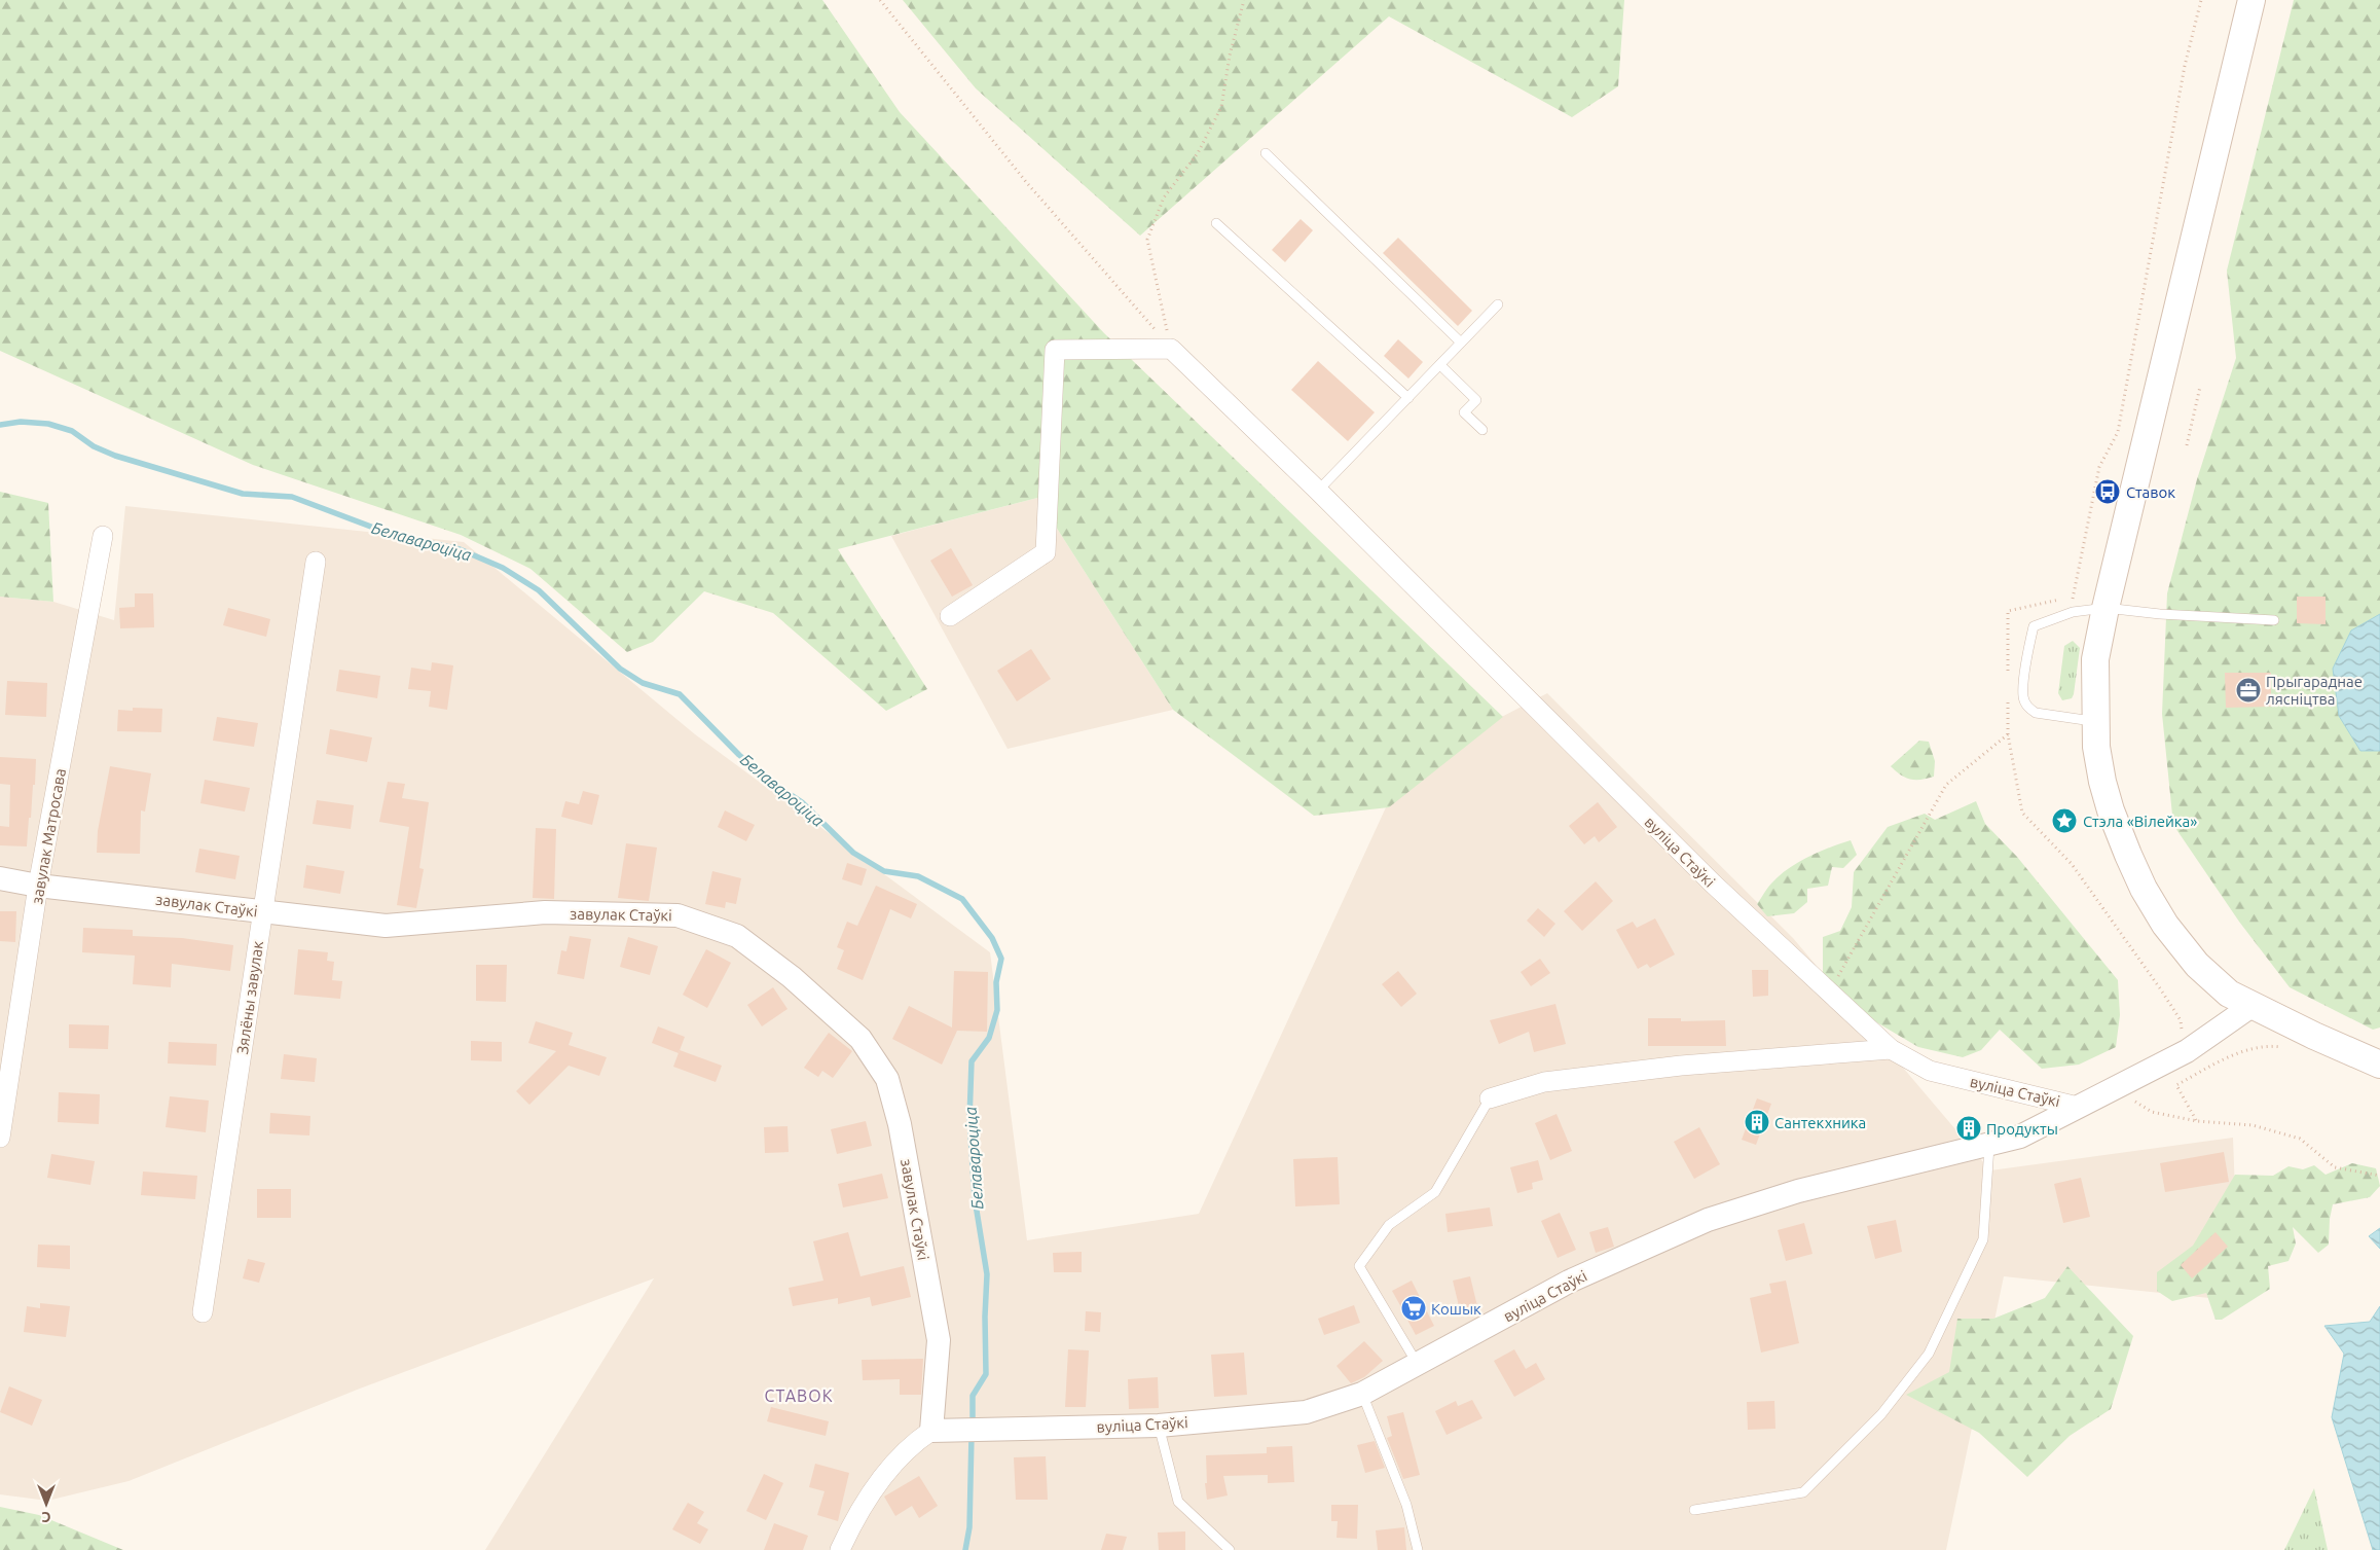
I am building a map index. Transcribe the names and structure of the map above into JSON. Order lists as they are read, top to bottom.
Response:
{
  "streets": {
    "street": [
      "завулак Матросава",
      "вуліца Стаўкі",
      "завулак Стаўкі",
      "Зялёны завулак"
    ]
  },
  "crossings": [
    ["завулак Матросава", "завулак Стаўкі"],
    ["вуліца Стаўкі", "завулак Стаўкі"],
    ["завулак Стаўкі", "Зялёны завулак"]
  ],
  "districts": ["СТАВОК"],
  "water": ["Белавароціца"],
  "places": {
    "bus stop": ["Ставок"],
    "office": ["Прыгараднае лясніцтва"],
    "place": ["Стэла «Вілейка»"],
    "building": ["Сантекхника", "Продукты"],
    "supermarket": ["Кошык"]
  },
  "north": "bottom"
}
